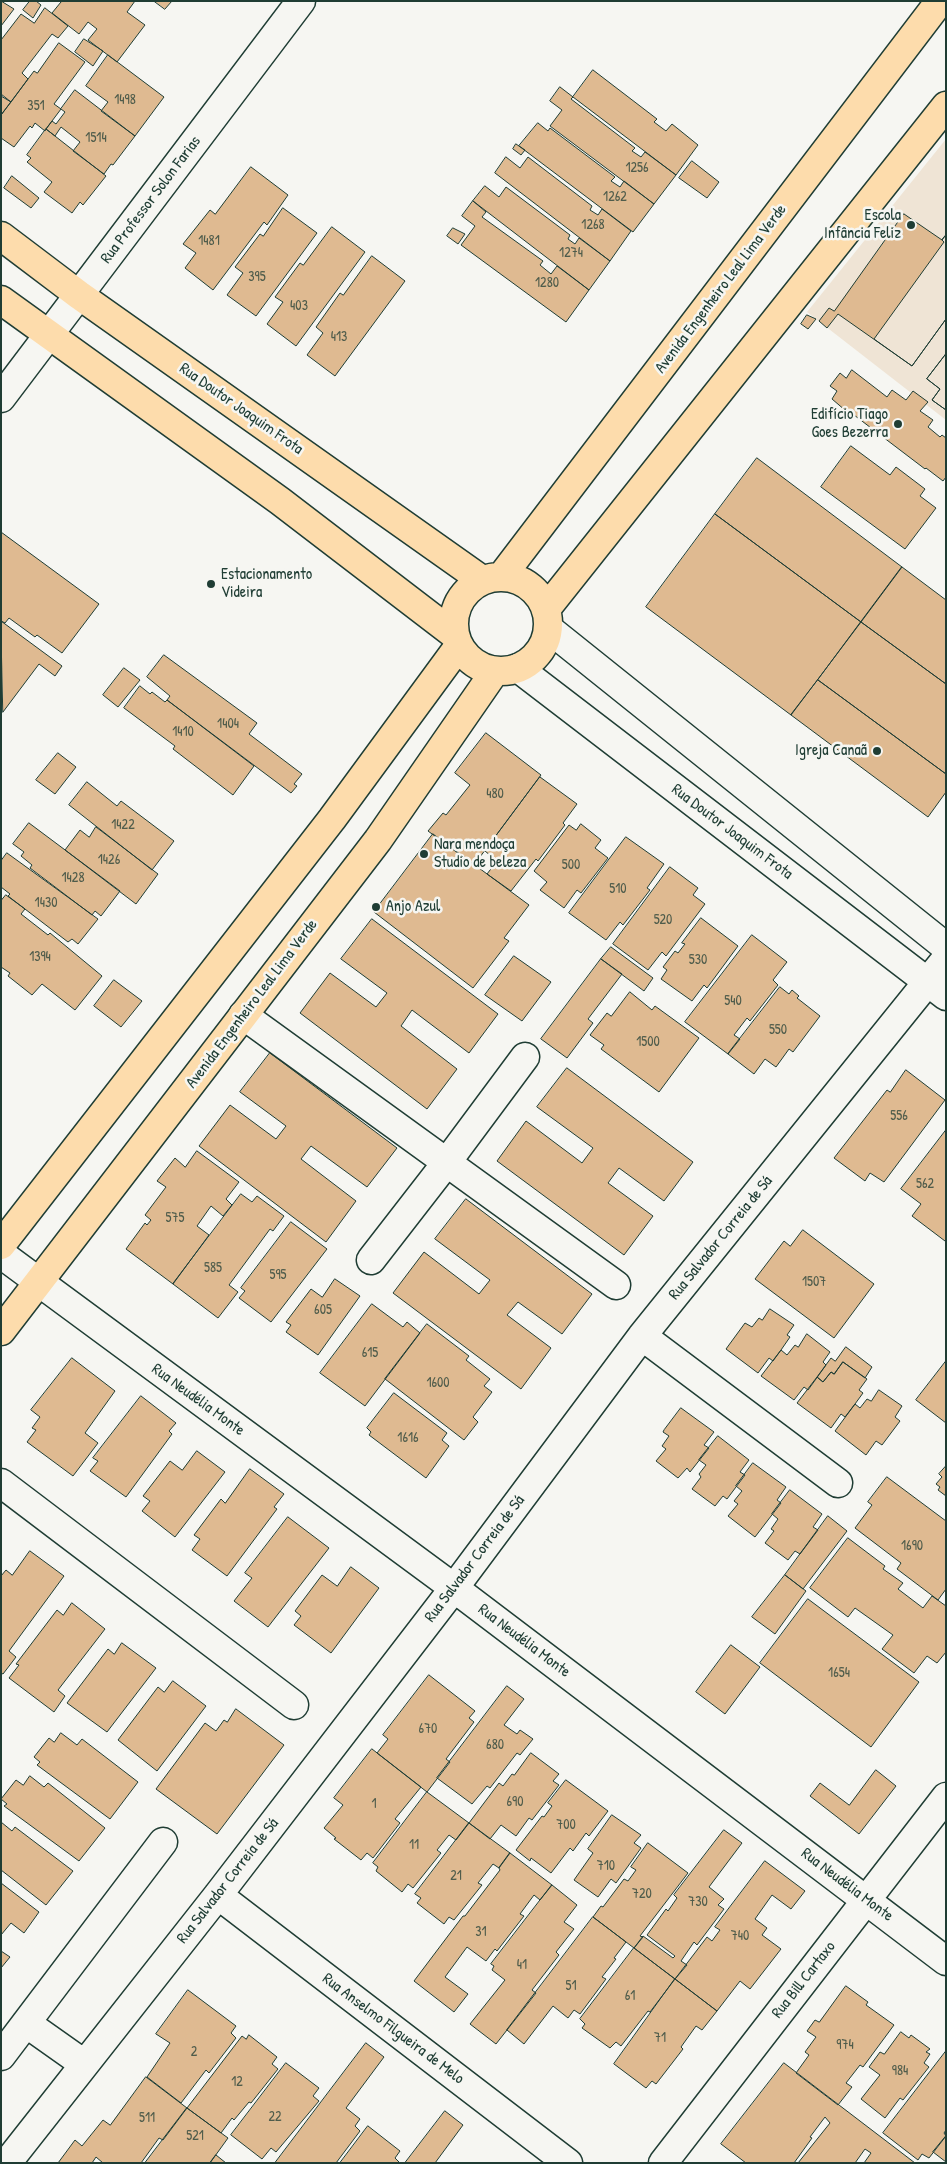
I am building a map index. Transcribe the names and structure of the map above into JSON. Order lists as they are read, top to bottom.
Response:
{
  "streets": {
    "main road": ["Avenida Engenheiro Leal Lima Verde", "Rua Doutor Joaquim Frota"],
    "street": [
      "Rua Professor Solon Farias",
      "Rua Salvador Correia de Sá",
      "Rua Neudélia Monte",
      "Rua Bill Cartaxo",
      "Rua Anselmo Filgueira de Melo"
    ]
  },
  "crossings": [
    ["Rua Professor Solon Farias", "Rua Doutor Joaquim Frota"],
    ["Avenida Engenheiro Leal Lima Verde", "Rua Doutor Joaquim Frota"],
    ["Avenida Engenheiro Leal Lima Verde", "Rua Neudélia Monte"],
    ["Rua Doutor Joaquim Frota", "Rua Salvador Correia de Sá"],
    ["Rua Salvador Correia de Sá", "Rua Neudélia Monte"],
    ["Rua Salvador Correia de Sá", "Rua Anselmo Filgueira de Melo"],
    ["Rua Neudélia Monte", "Rua Bill Cartaxo"]
  ],
  "places": [
    "Escola Infância Feliz",
    "Edifício Tiago Goes Bezerra",
    "Estacionamento Videira",
    "Igreja Canaã",
    "Nara mendoça Studio de beleza",
    "Anjo Azul"
  ],
  "house_numbers": [
    "1498",
    "351",
    "1514",
    "1256",
    "1262",
    "1268",
    "1481",
    "1274",
    "395",
    "1280",
    "403",
    "413",
    "1404",
    "1410",
    "480",
    "1422",
    "1426",
    "500",
    "1428",
    "510",
    "1430",
    "520",
    "1394",
    "530",
    "540",
    "550",
    "1500",
    "556",
    "562",
    "575",
    "585",
    "595",
    "1507",
    "605",
    "615",
    "1600",
    "1616",
    "1690",
    "1654",
    "670",
    "680",
    "690",
    "1",
    "700",
    "11",
    "710",
    "21",
    "720",
    "730",
    "31",
    "740",
    "41",
    "51",
    "61",
    "71",
    "974",
    "2",
    "984",
    "12",
    "22",
    "511",
    "521"
  ]
}
